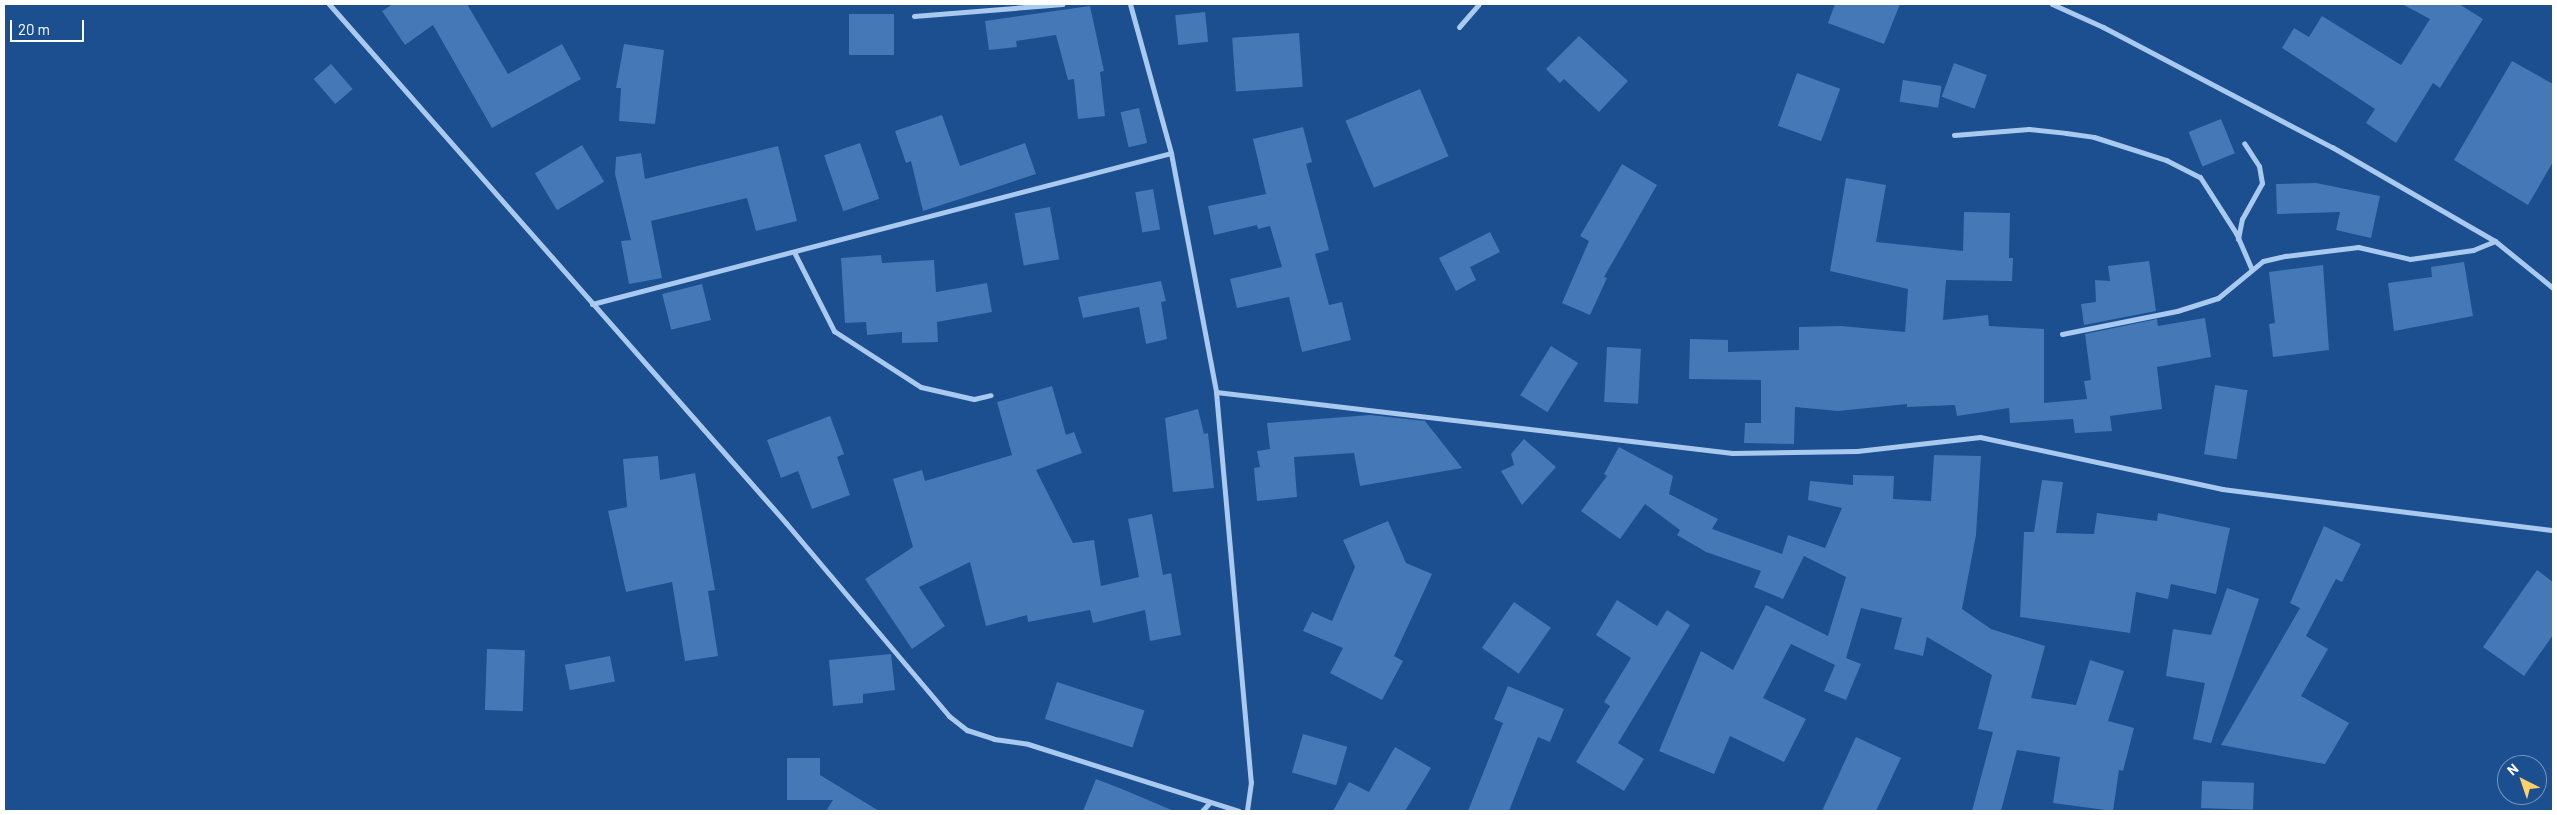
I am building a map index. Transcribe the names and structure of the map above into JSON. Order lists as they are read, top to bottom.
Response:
{
  "scale_bar": "20 m",
  "north": "top left"
}
